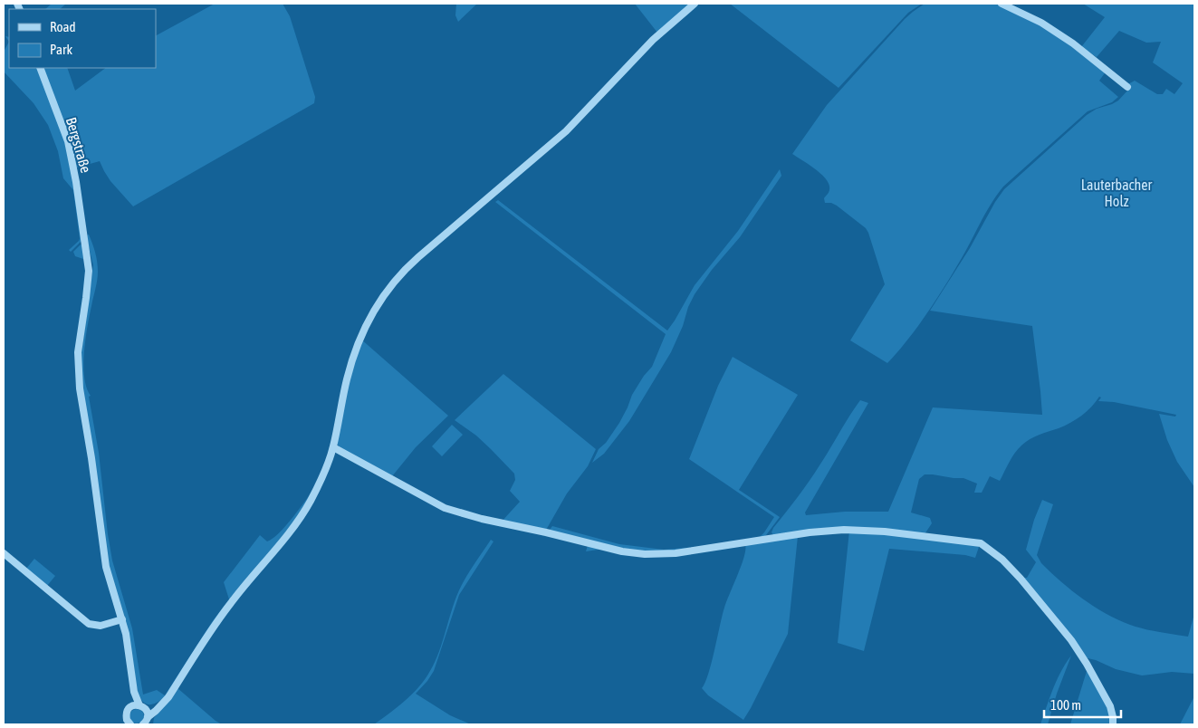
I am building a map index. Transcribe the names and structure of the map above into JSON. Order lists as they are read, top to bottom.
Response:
{
  "streets": {
    "street": ["Bergstraße"]
  },
  "parks": ["Lauterbacher Holz"],
  "legend": ["Road", "Park"],
  "scale_bar": "100 m"
}
